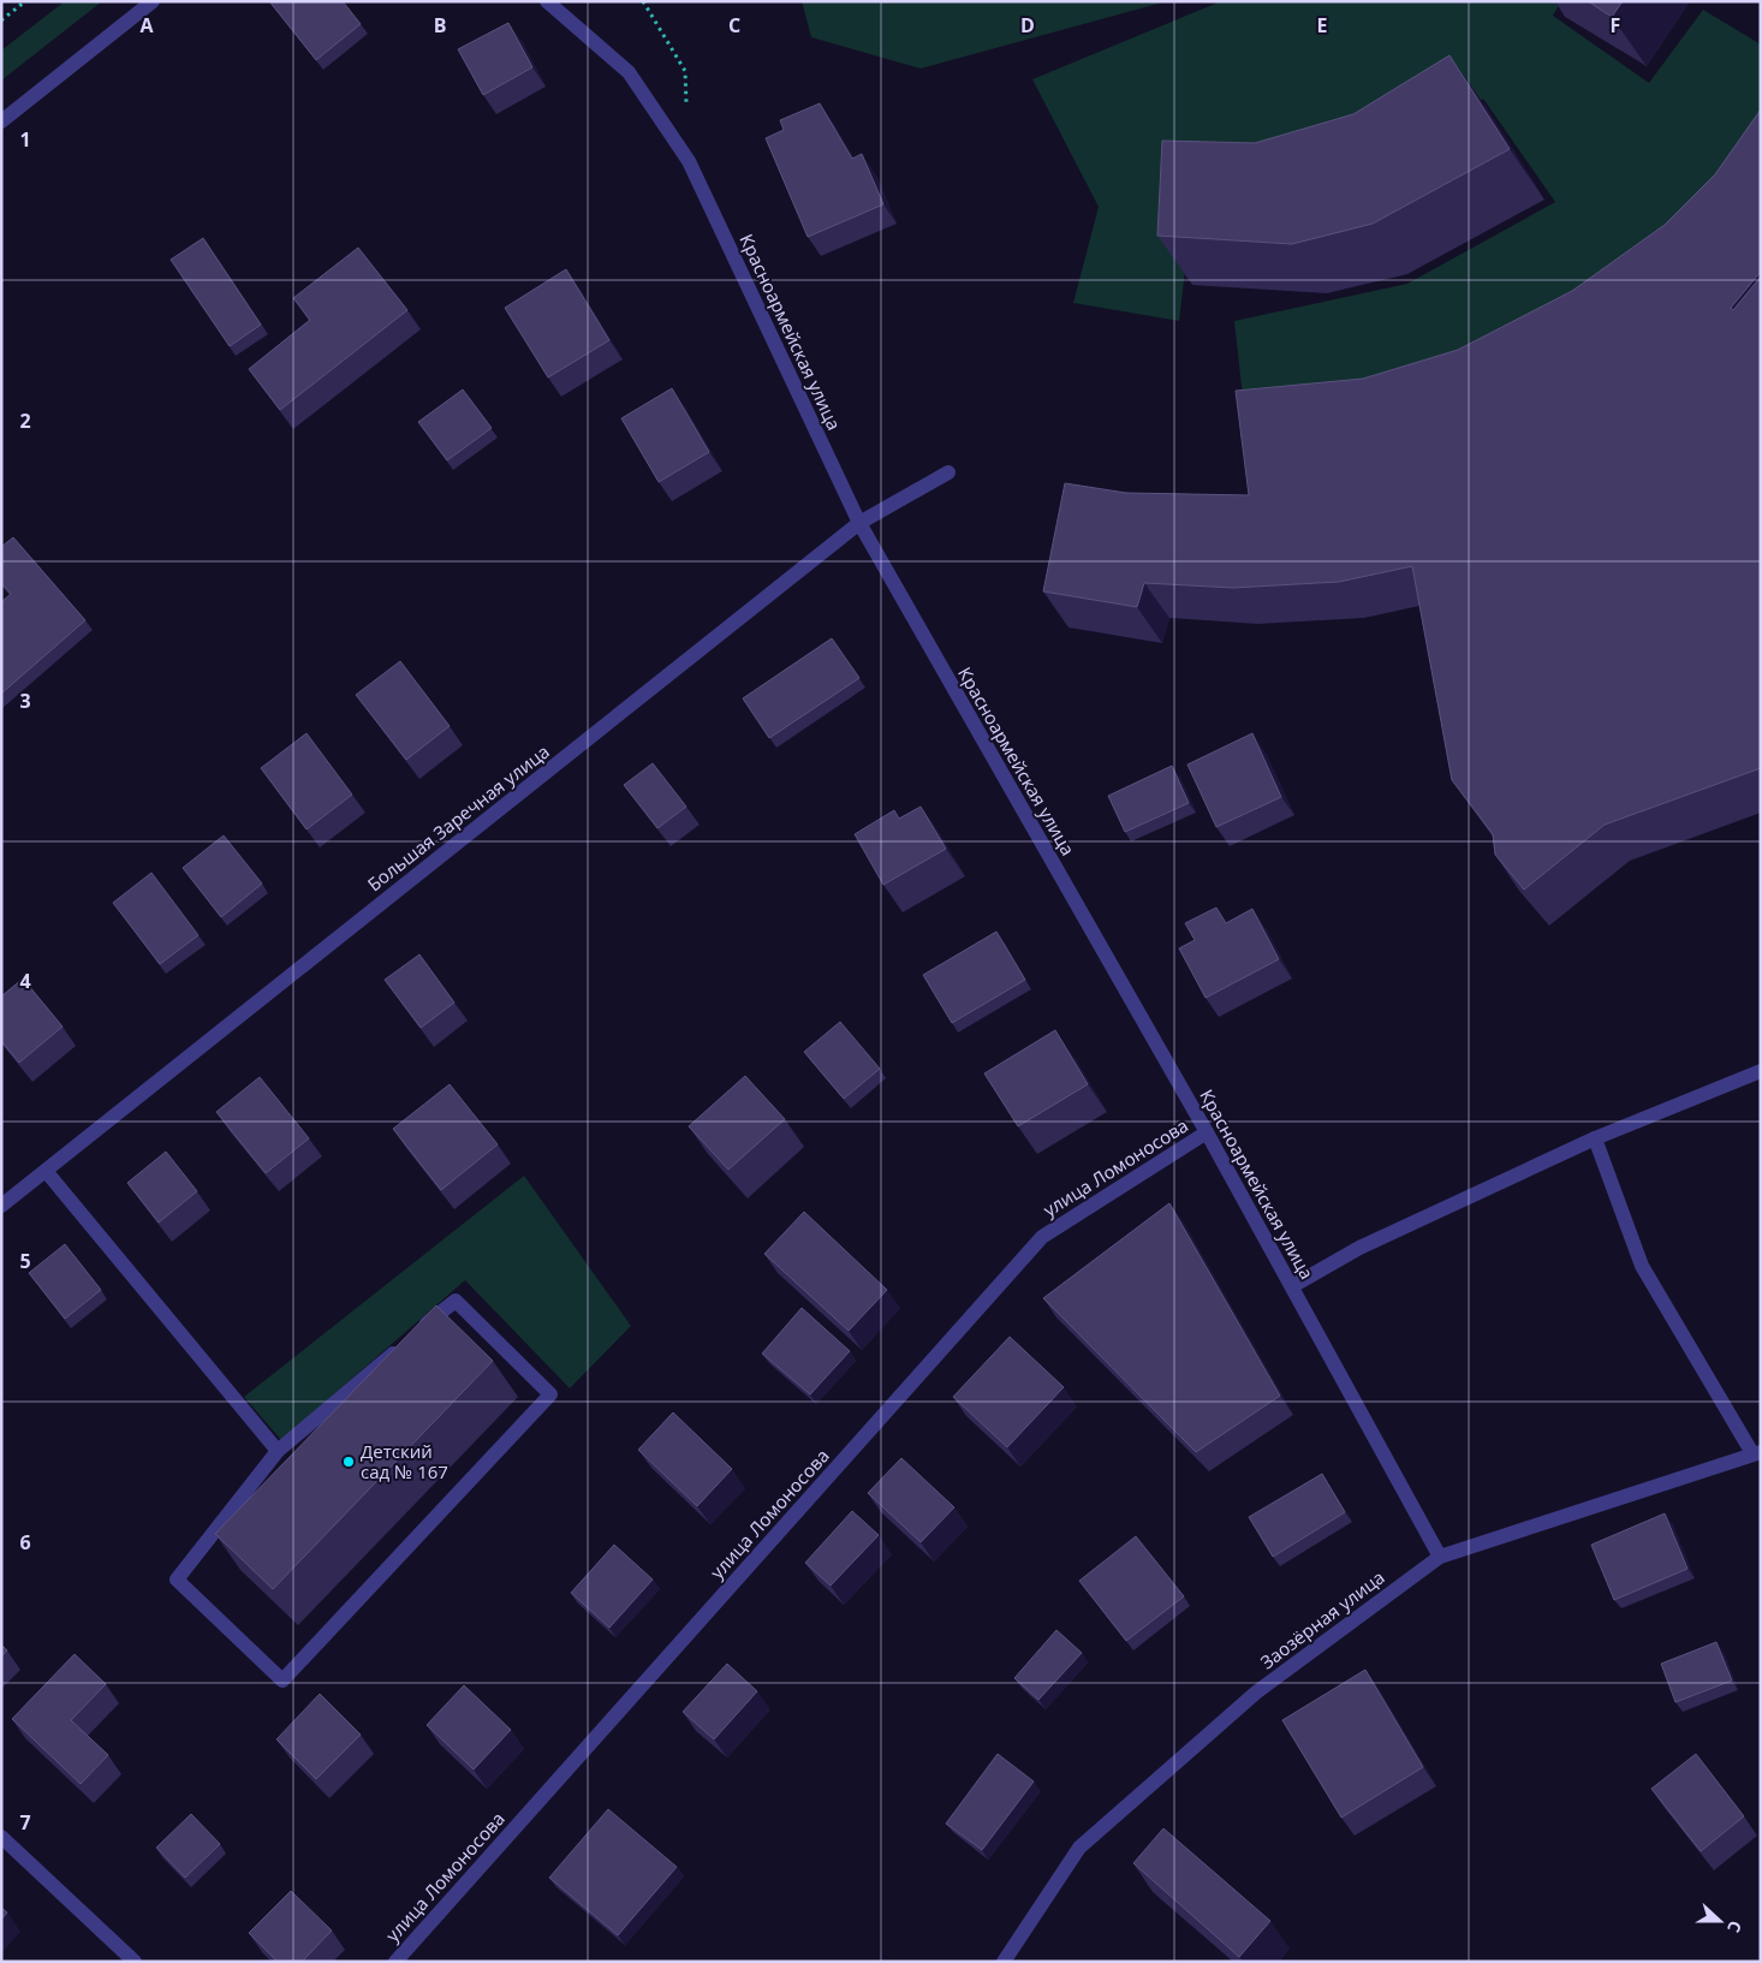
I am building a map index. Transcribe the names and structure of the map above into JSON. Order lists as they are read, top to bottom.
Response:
{
  "streets": {
    "street": [
      "Красноармейская улица",
      "Большая Заречная улица",
      "улица Ломоносова",
      "Заозёрная улица"
    ]
  },
  "crossings": [
    ["Красноармейская улица", "Большая Заречная улица"],
    ["Красноармейская улица", "улица Ломоносова"],
    ["Красноармейская улица", "Заозёрная улица"]
  ],
  "places": ["Детский сад № 167"],
  "north": "right",
  "grid": {
    "columns": [
      "A",
      "B",
      "C",
      "D",
      "E",
      "F"
    ],
    "rows": [
      "1",
      "2",
      "3",
      "4",
      "5",
      "6",
      "7"
    ]
  }
}
